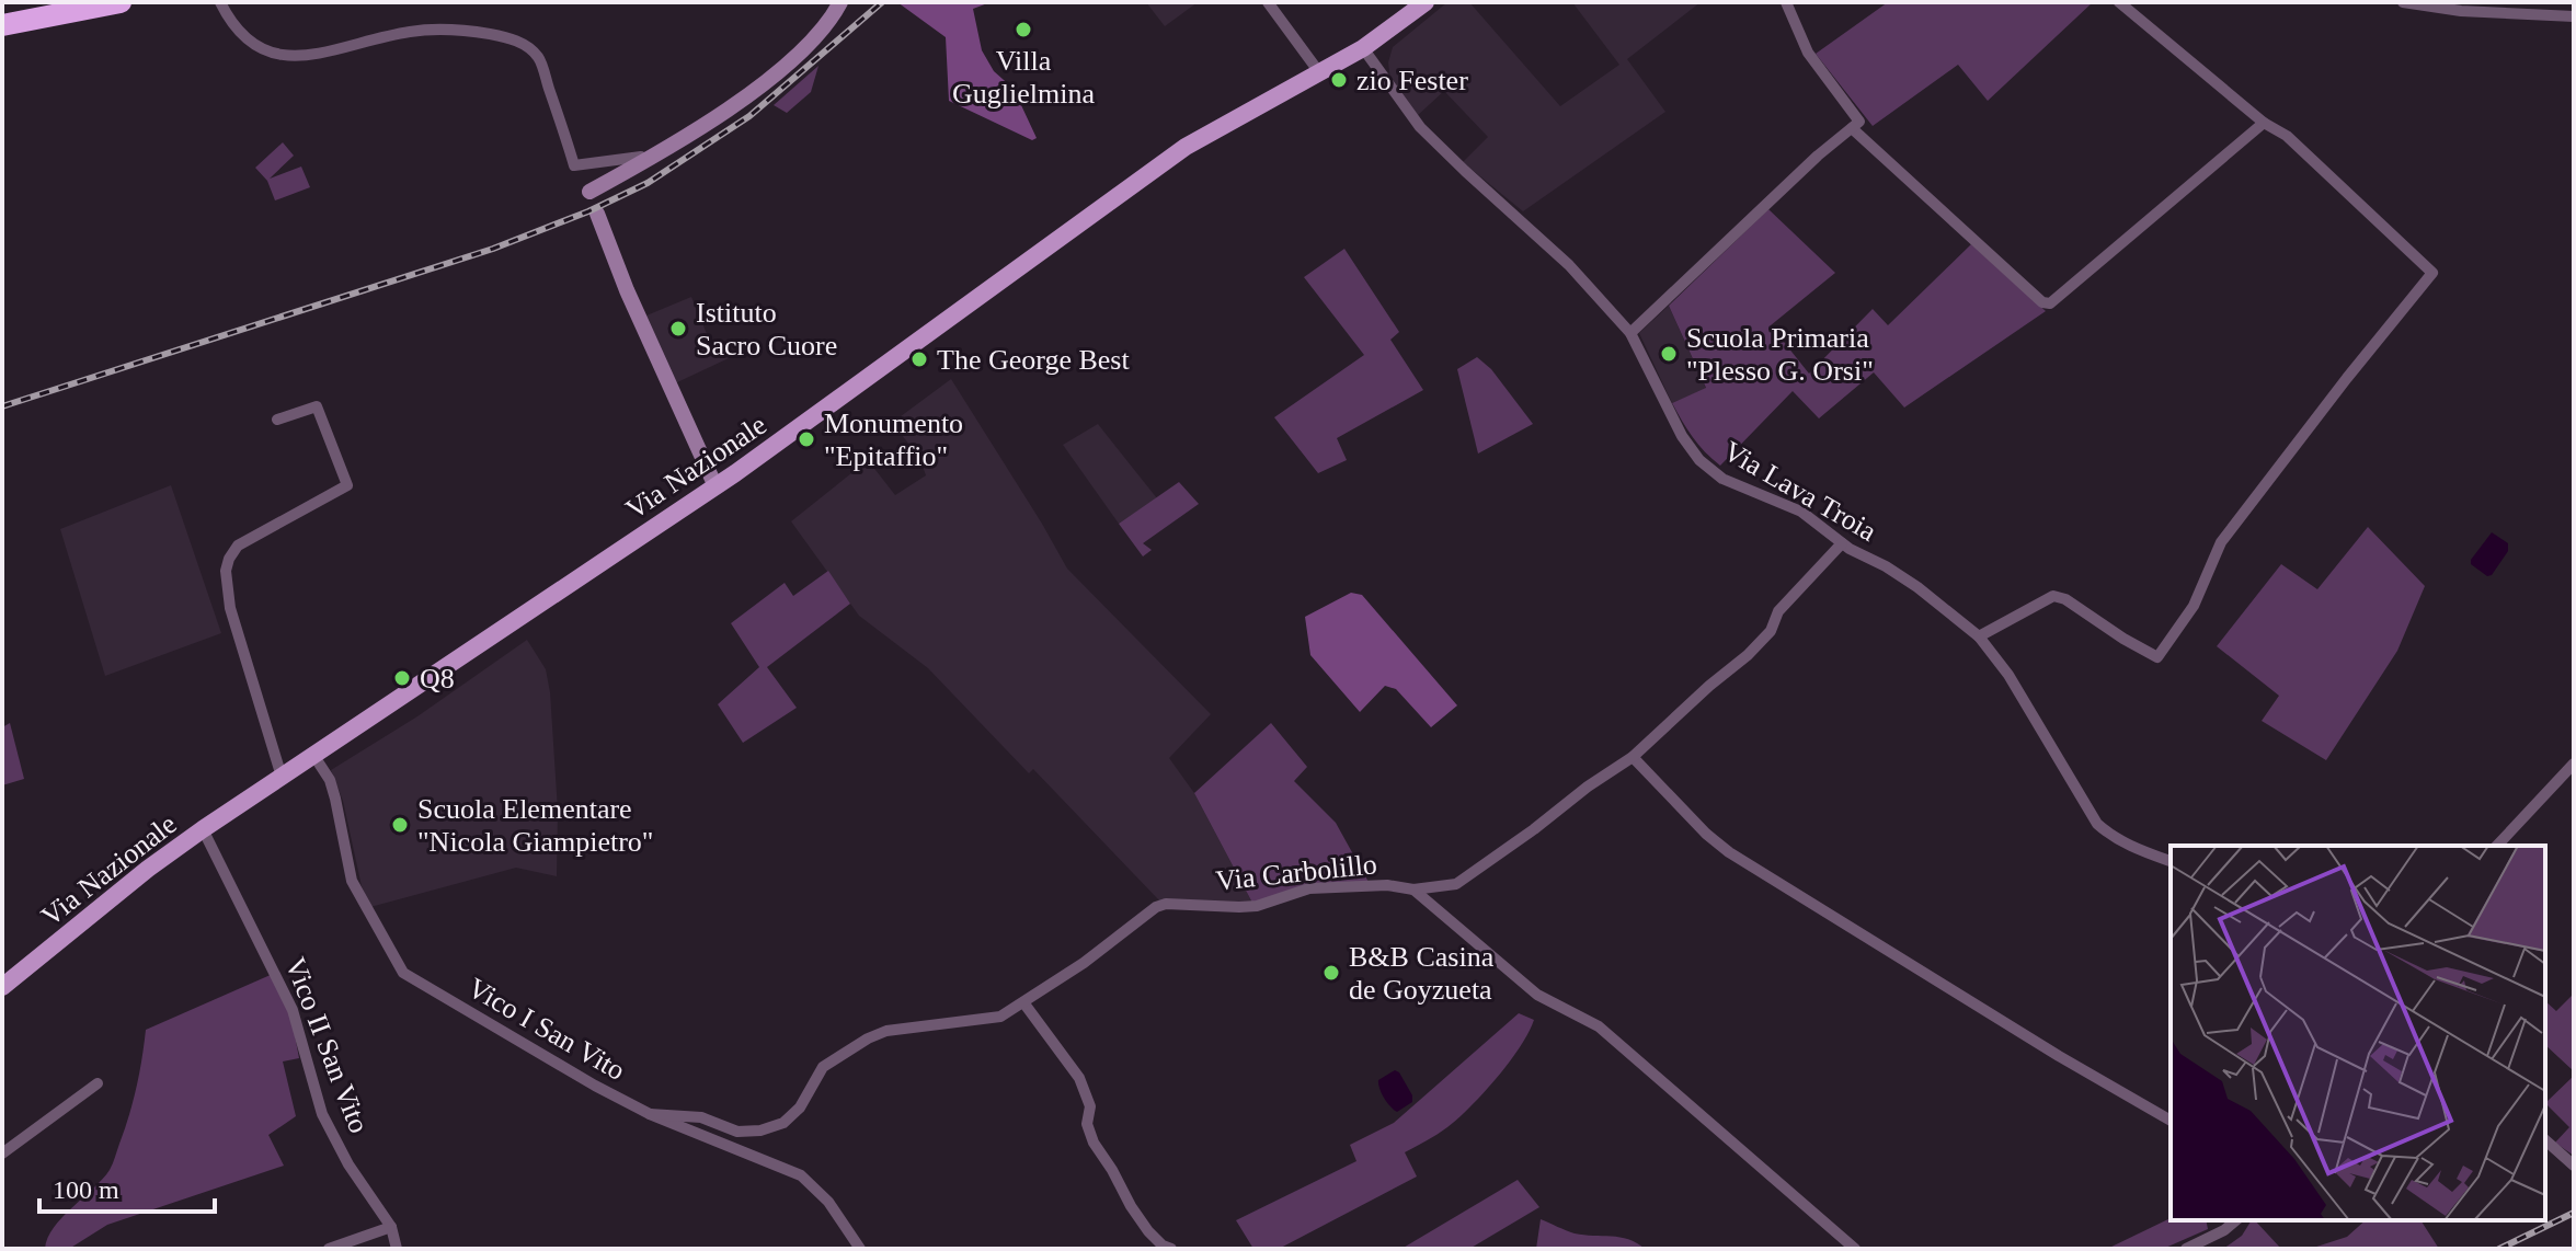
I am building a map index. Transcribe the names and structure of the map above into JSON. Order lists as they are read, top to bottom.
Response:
{
  "streets": {
    "main road": ["Via Nazionale"],
    "street": [
      "Via Lava Troia",
      "Via Carbolillo",
      "Vico I San Vito",
      "Vico II San Vito"
    ]
  },
  "crossings": [
    ["Via Nazionale", "Via Lava Troia"],
    ["Via Nazionale", "Vico I San Vito"],
    ["Via Nazionale", "Vico II San Vito"],
    ["Via Lava Troia", "Via Carbolillo"],
    ["Via Carbolillo", "Vico I San Vito"]
  ],
  "places": [
    "Villa Guglielmina",
    "zio Fester",
    "Istituto Sacro Cuore",
    "Scuola Primaria \"Plesso G. Orsi\"",
    "The George Best",
    "Monumento \"Epitaffio\"",
    "Q8",
    "Scuola Elementare \"Nicola Giampietro\"",
    "B&B Casina de Goyzueta"
  ],
  "scale_bar": "100 m"
}
